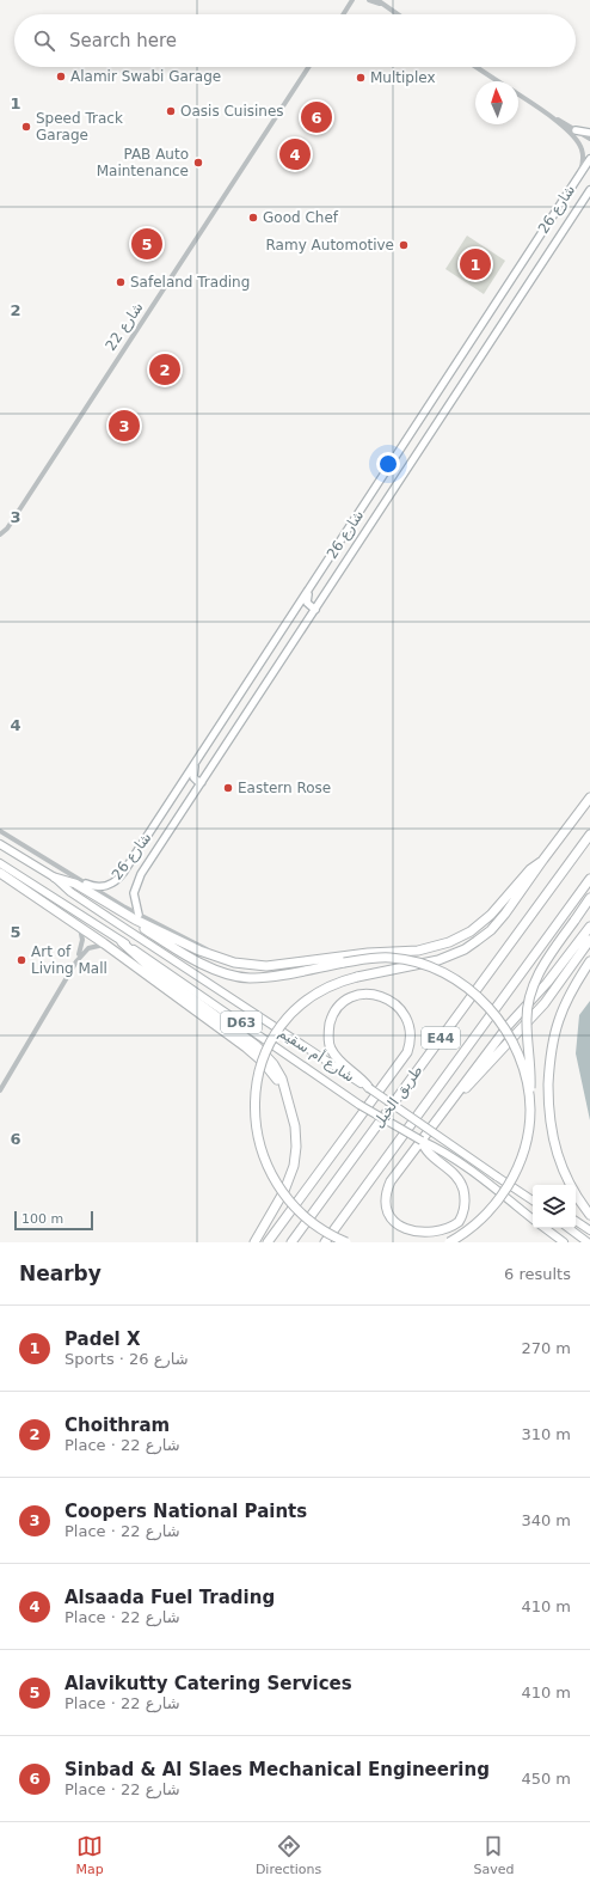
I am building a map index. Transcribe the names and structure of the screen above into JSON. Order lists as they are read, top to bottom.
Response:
{
  "streets": {
    "highway": ["E44", "طريق الخيل"],
    "main road": ["شارع 26", "D63", "شارع أم سقيم"],
    "street": ["شارع 22"]
  },
  "places": [
    "Alamir Swabi Garage",
    "Multiplex",
    "Oasis Cuisines",
    "Speed Track Garage",
    "PAB Auto Maintenance",
    "Good Chef",
    "Ramy Automotive",
    "Safeland Trading",
    "Eastern Rose",
    "Art of Living Mall"
  ],
  "scale_bar": "100 m",
  "north": "top",
  "page": {
    "search": "Search here",
    "pins": [
      "6",
      "4",
      "5",
      "1",
      "2",
      "3"
    ],
    "scale": "100 m",
    "heading": ["Nearby", "6 results"],
    "list": [
      {
        "mark": "1",
        "name": "Padel X",
        "note": "Sports · شارع 26",
        "value": "270 m"
      },
      {
        "mark": "2",
        "name": "Choithram",
        "note": "Place · شارع 22",
        "value": "310 m"
      },
      {
        "mark": "3",
        "name": "Coopers National Paints",
        "note": "Place · شارع 22",
        "value": "340 m"
      },
      {
        "mark": "4",
        "name": "Alsaada Fuel Trading",
        "note": "Place · شارع 22",
        "value": "410 m"
      },
      {
        "mark": "5",
        "name": "Alavikutty Catering Services",
        "note": "Place · شارع 22",
        "value": "410 m"
      },
      {
        "mark": "6",
        "name": "Sinbad & Al Slaes Mechanical Engineering",
        "note": "Place · شارع 22",
        "value": "450 m"
      }
    ],
    "nav": ["Map", "Directions", "Saved"]
  },
  "grid": {
    "rows": [
      "1",
      "2",
      "3",
      "4",
      "5",
      "6"
    ]
  }
}
